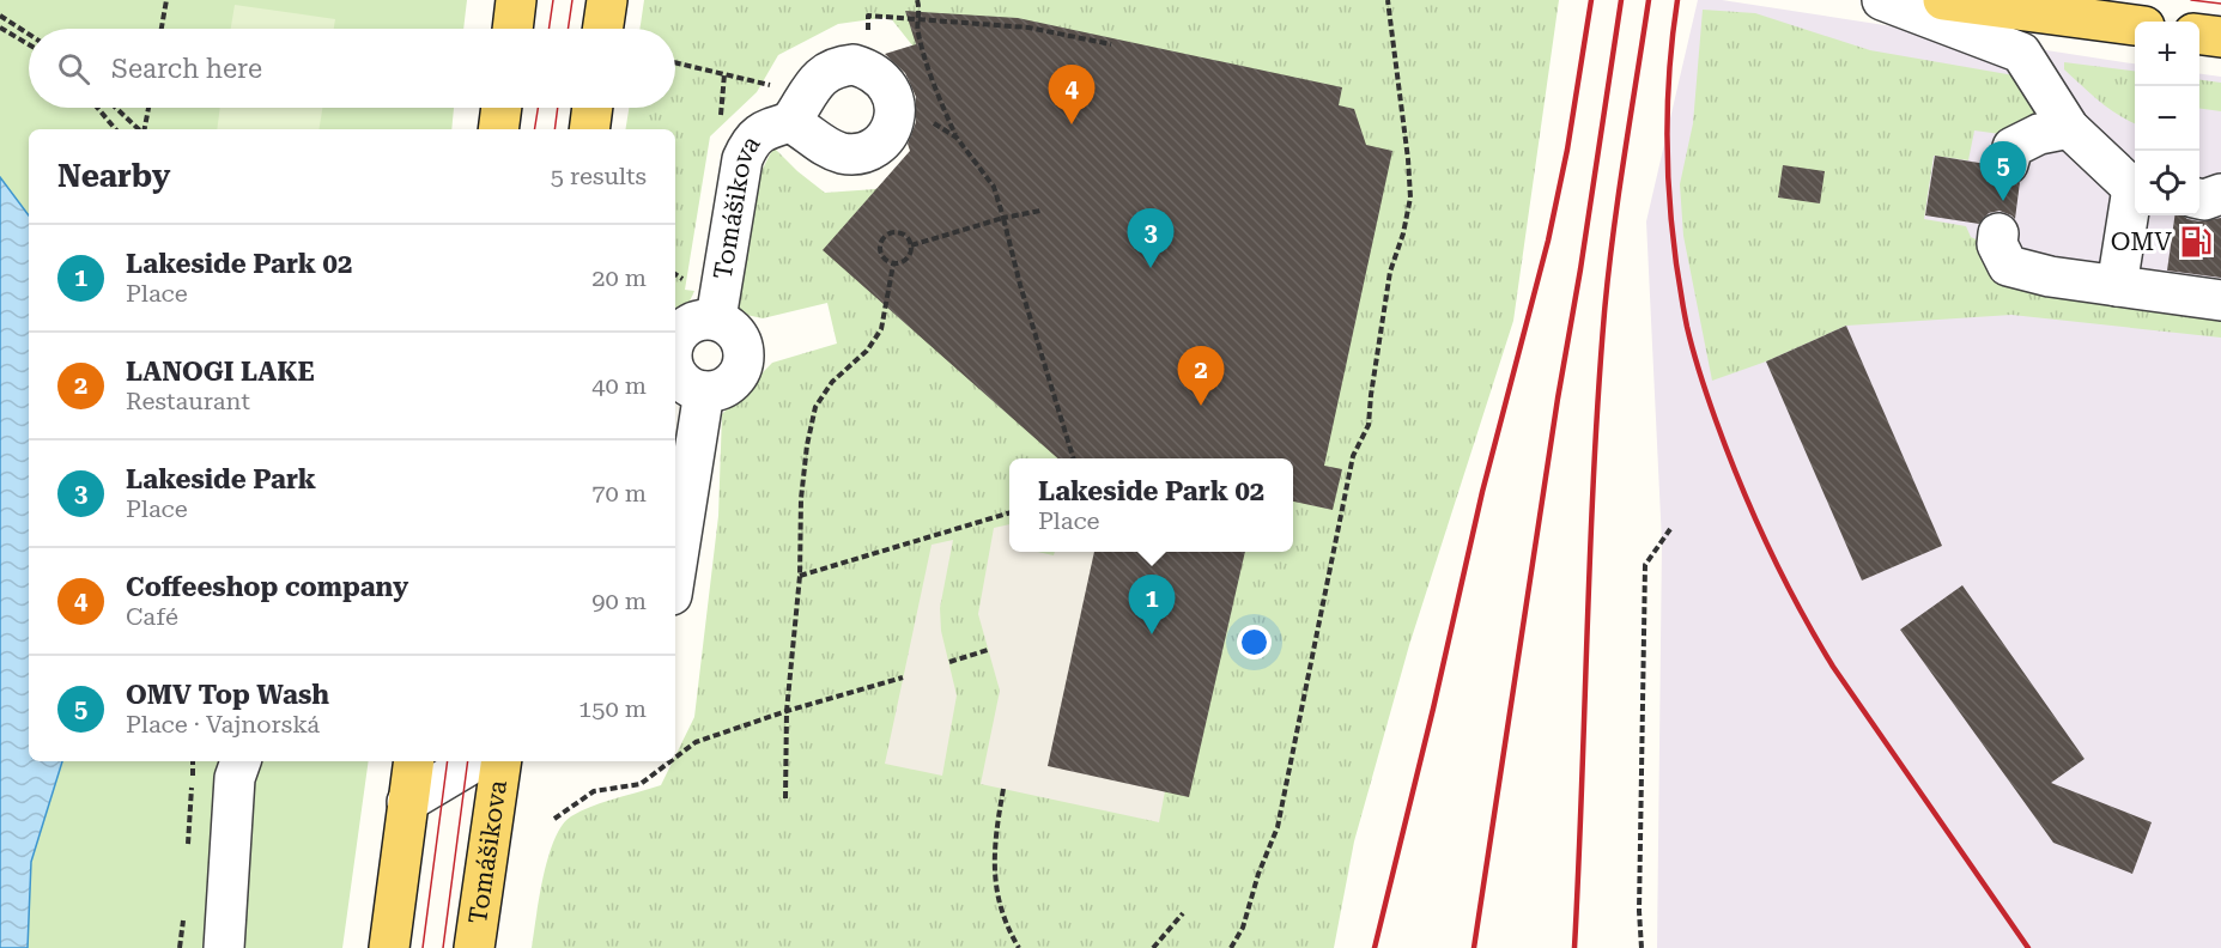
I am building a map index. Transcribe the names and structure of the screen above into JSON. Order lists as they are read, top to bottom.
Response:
{
  "streets": {
    "main road": ["Tomášikova"]
  },
  "places": {
    "fuel station": ["OMV"]
  },
  "page": {
    "map_buttons": ["+", "−"],
    "search": "Search here",
    "pins": [
      "4",
      "5",
      "3",
      "2",
      "1"
    ],
    "heading": ["Nearby", "5 results"],
    "list": [
      {
        "mark": "1",
        "name": "Lakeside Park 02",
        "note": "Place",
        "value": "20 m"
      },
      {
        "mark": "2",
        "name": "LANOGI LAKE",
        "note": "Restaurant",
        "value": "40 m"
      },
      {
        "mark": "3",
        "name": "Lakeside Park",
        "note": "Place",
        "value": "70 m"
      },
      {
        "mark": "4",
        "name": "Coffeeshop company",
        "note": "Café",
        "value": "90 m"
      },
      {
        "mark": "5",
        "name": "OMV Top Wash",
        "note": "Place · Vajnorská",
        "value": "150 m"
      }
    ],
    "popup": ["Lakeside Park 02", "Place"]
  }
}
